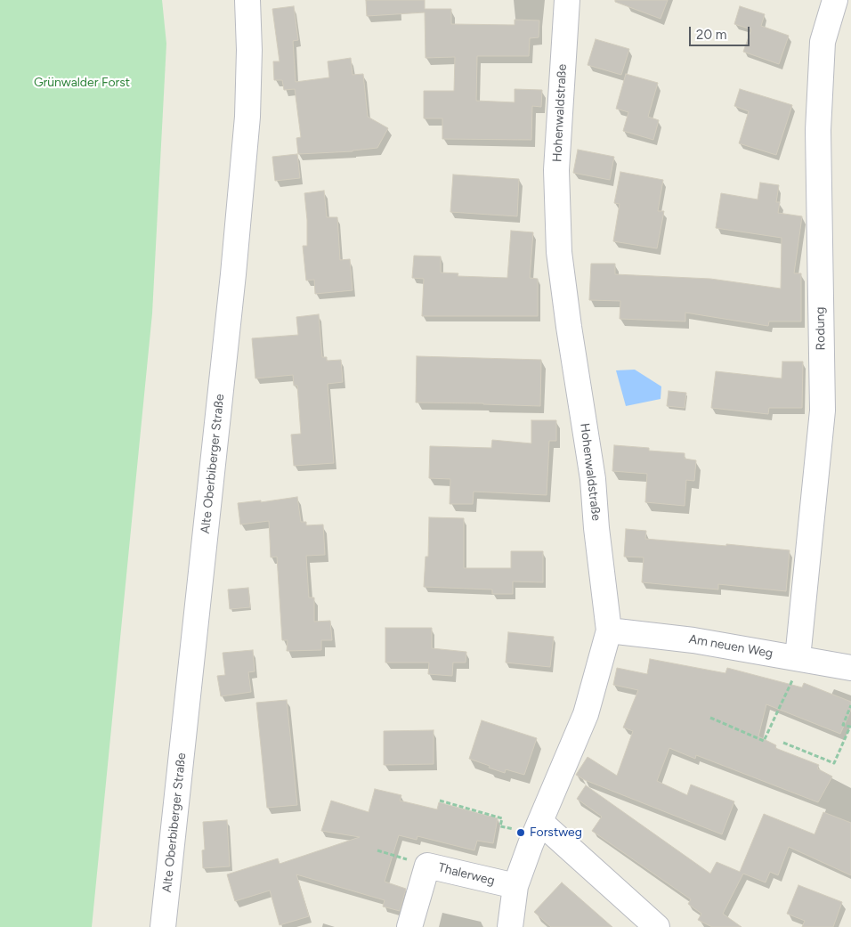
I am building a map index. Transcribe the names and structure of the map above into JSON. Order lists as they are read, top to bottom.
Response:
{
  "streets": {
    "street": [
      "Hohenwaldstraße",
      "Rodung",
      "Alte Oberbiberger Straße",
      "Am neuen Weg",
      "Thalerweg"
    ]
  },
  "crossings": [
    ["Hohenwaldstraße", "Am neuen Weg"],
    ["Hohenwaldstraße", "Thalerweg"],
    ["Rodung", "Am neuen Weg"]
  ],
  "parks": ["Grünwalder Forst"],
  "places": ["Forstweg"],
  "scale_bar": "20 m"
}
